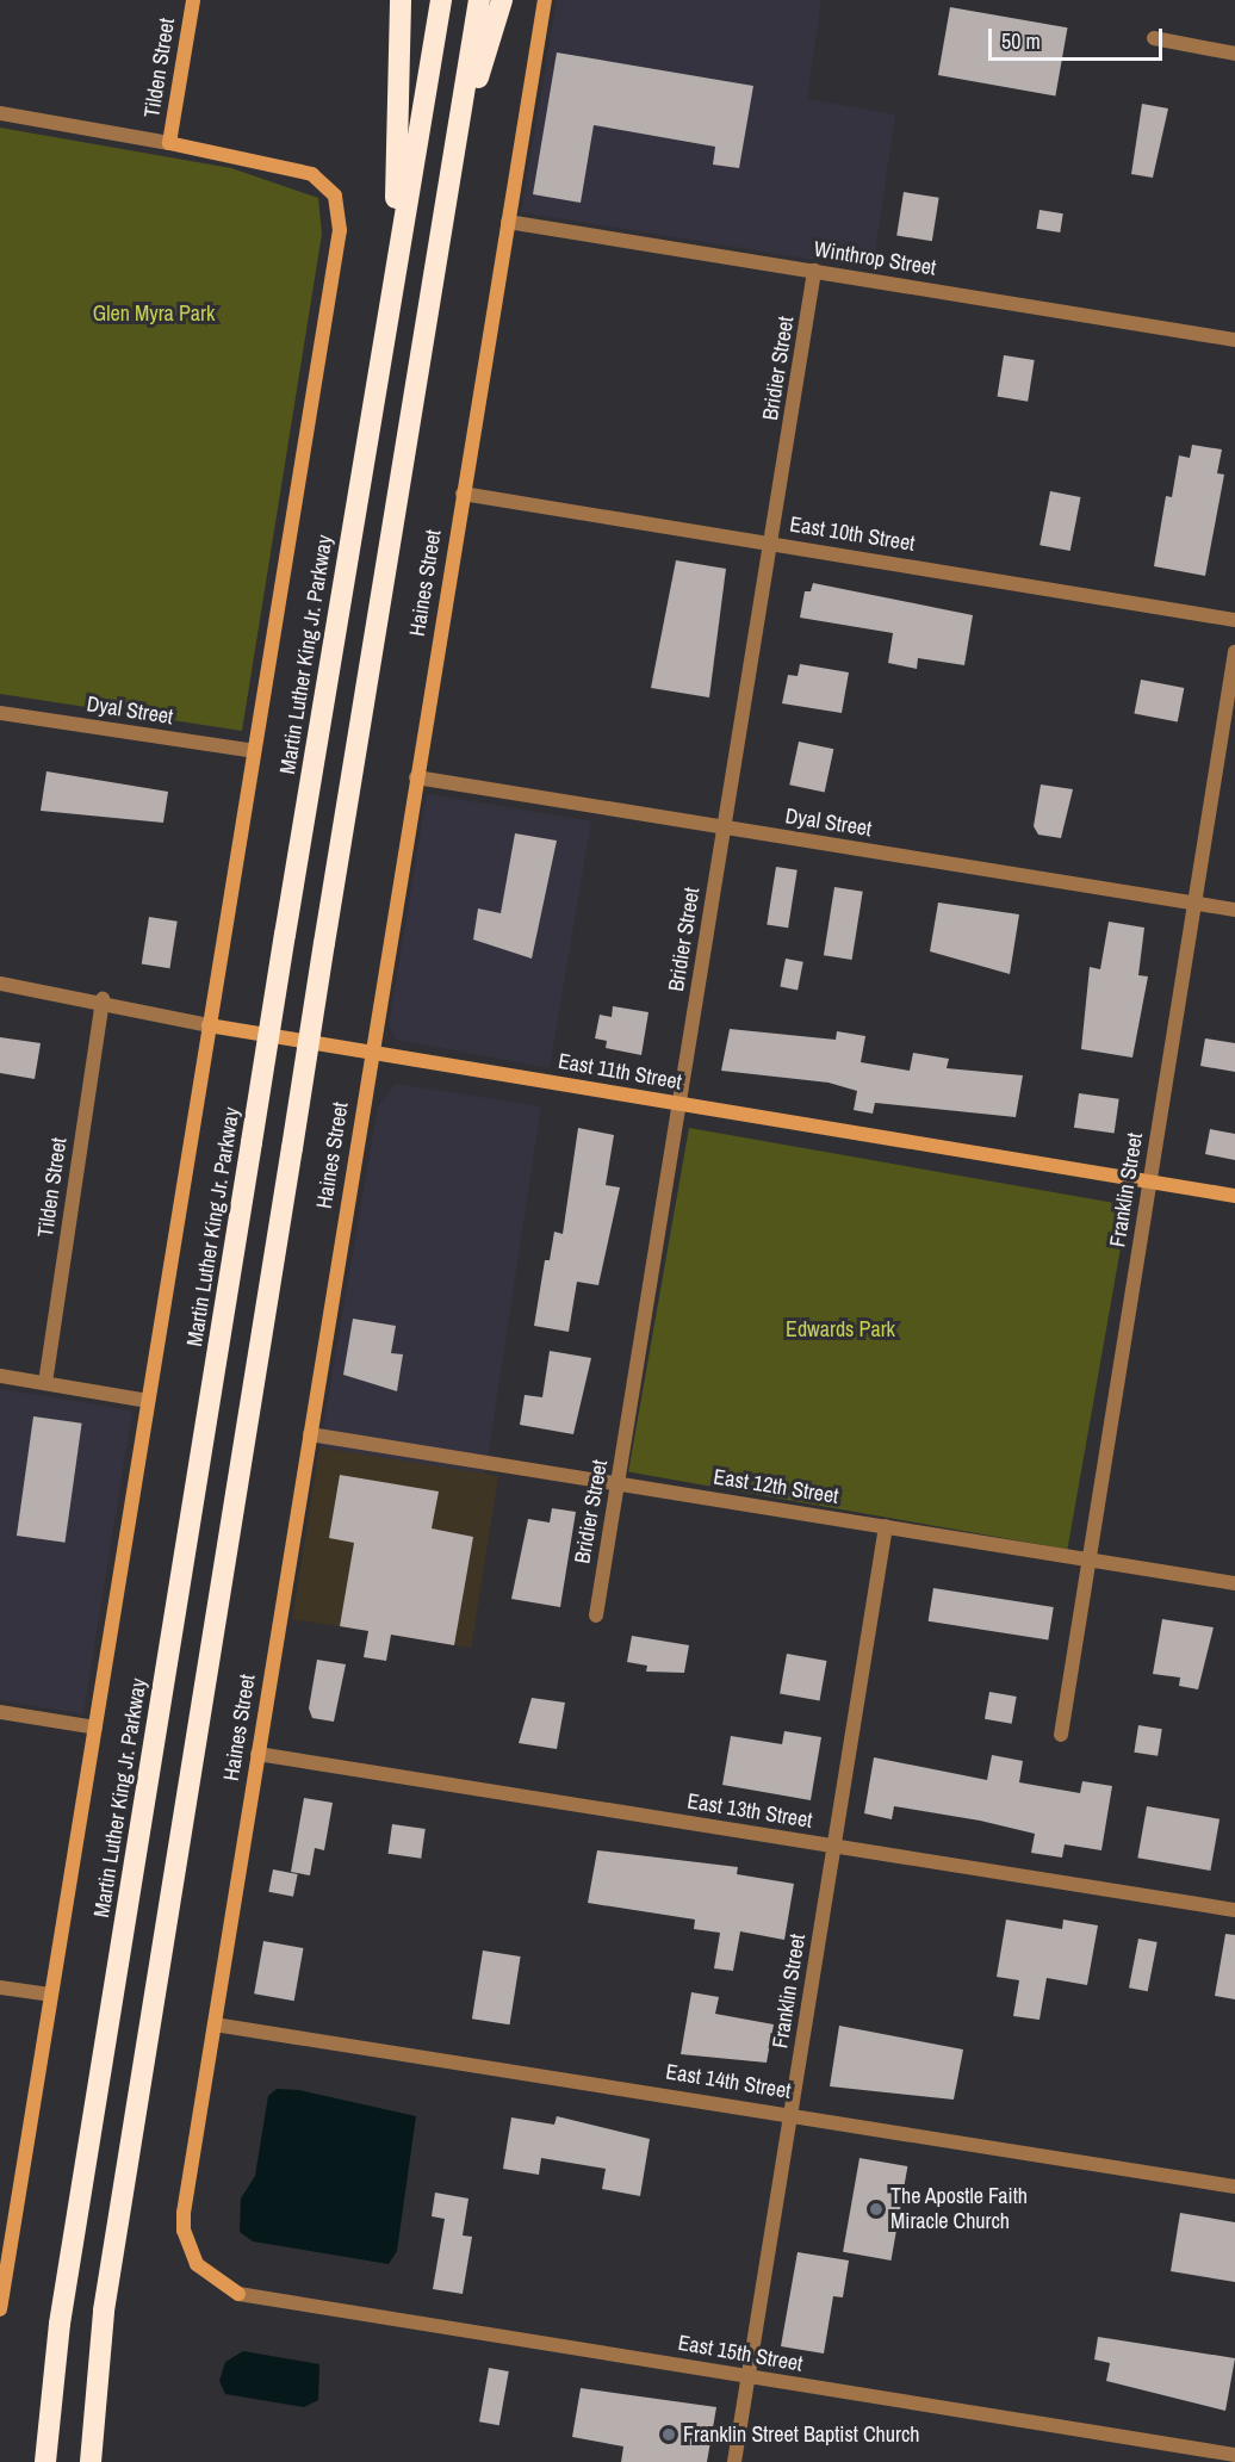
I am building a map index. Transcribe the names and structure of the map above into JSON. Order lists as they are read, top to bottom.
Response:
{
  "streets": {
    "highway": ["Martin Luther King Jr. Parkway"],
    "street": [
      "Tilden Street",
      "Winthrop Street",
      "Bridier Street",
      "East 10th Street",
      "Haines Street",
      "Dyal Street",
      "East 11th Street",
      "Franklin Street",
      "East 12th Street",
      "East 13th Street",
      "East 14th Street",
      "East 15th Street"
    ]
  },
  "crossings": [
    ["Tilden Street", "East 11th Street"],
    ["Winthrop Street", "Bridier Street"],
    ["Winthrop Street", "Haines Street"],
    ["Bridier Street", "East 10th Street"],
    ["Bridier Street", "Dyal Street"],
    ["Bridier Street", "East 11th Street"],
    ["Bridier Street", "East 12th Street"],
    ["East 10th Street", "Haines Street"],
    ["Haines Street", "Dyal Street"],
    ["Haines Street", "East 11th Street"],
    ["Haines Street", "East 12th Street"],
    ["Haines Street", "East 13th Street"],
    ["Haines Street", "East 14th Street"],
    ["Haines Street", "East 15th Street"],
    ["Dyal Street", "Franklin Street"],
    ["East 11th Street", "Franklin Street"],
    ["Franklin Street", "East 12th Street"],
    ["Franklin Street", "East 13th Street"],
    ["Franklin Street", "East 14th Street"],
    ["Franklin Street", "East 15th Street"]
  ],
  "parks": ["Glen Myra Park", "Edwards Park"],
  "places": ["The Apostle Faith Miracle Church", "Franklin Street Baptist Church"],
  "scale_bar": "50 m"
}
